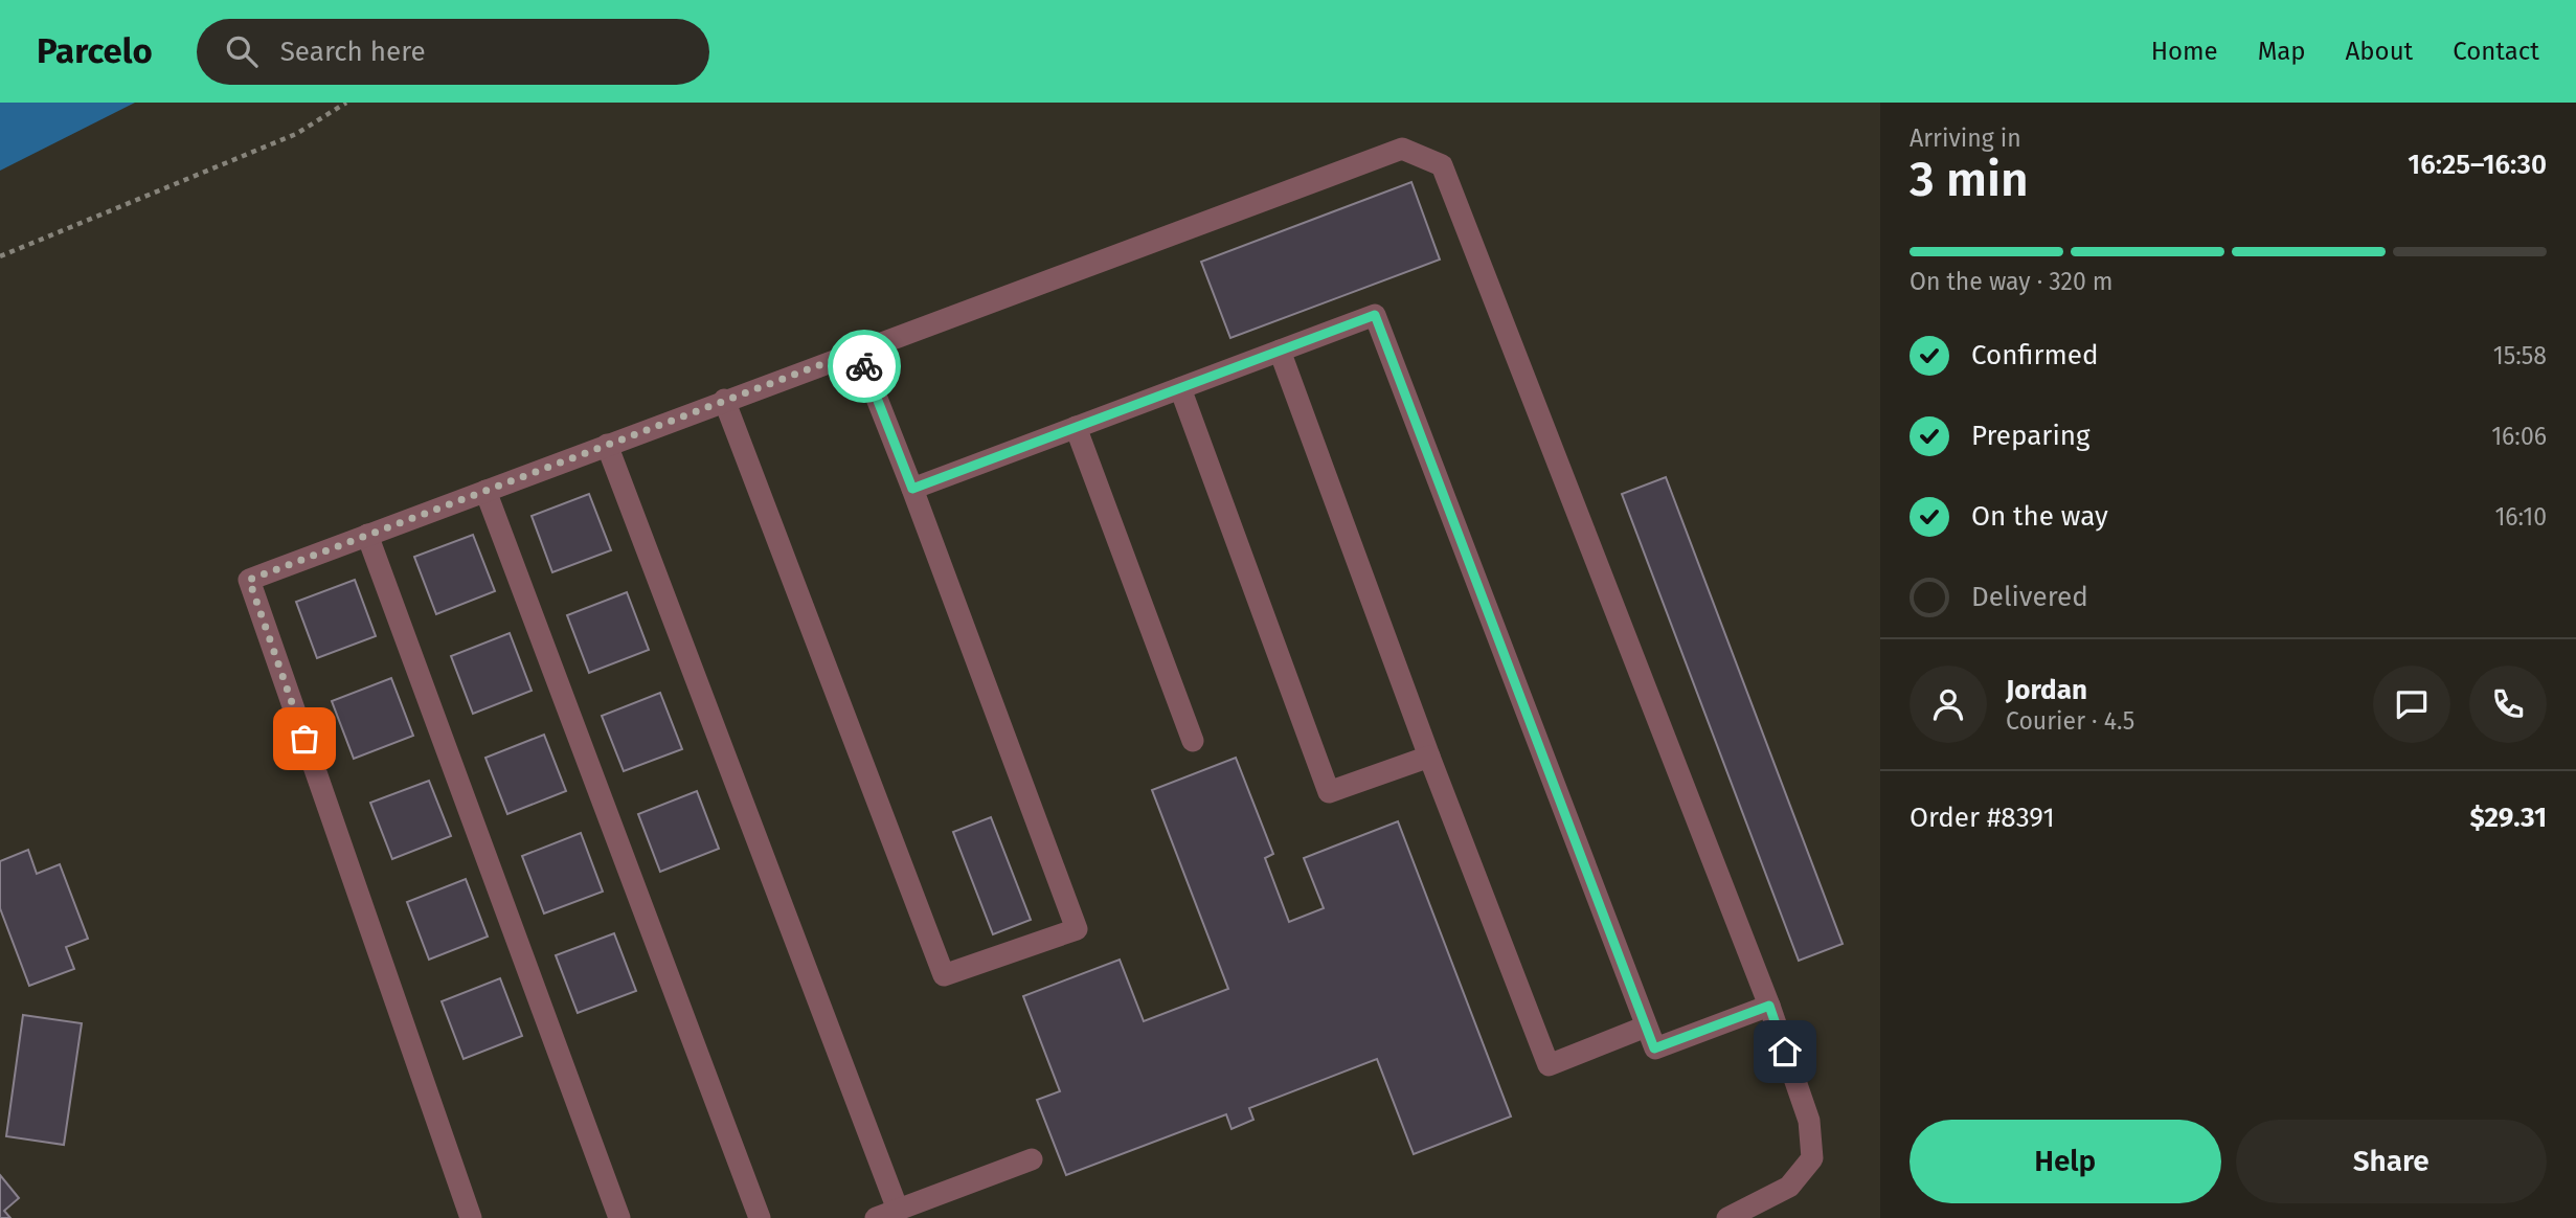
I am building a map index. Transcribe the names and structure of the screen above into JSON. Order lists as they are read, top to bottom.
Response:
{
  "page": {
    "header": "Parcelo",
    "search": "Search here",
    "nav": [
      "Home",
      "Map",
      "About",
      "Contact"
    ],
    "heading": ["3 min", "Arriving in", "16:25–16:30"],
    "panel": [
      "Jordan",
      "Courier · 4.5",
      "Order #8391",
      "$29.31"
    ],
    "bar": "On the way · 320 m",
    "list": [
      ["Confirmed", "15:58"],
      ["Preparing", "16:06"],
      ["On the way", "16:10"],
      "Delivered"
    ],
    "buttons": ["Help", "Share"]
  }
}
